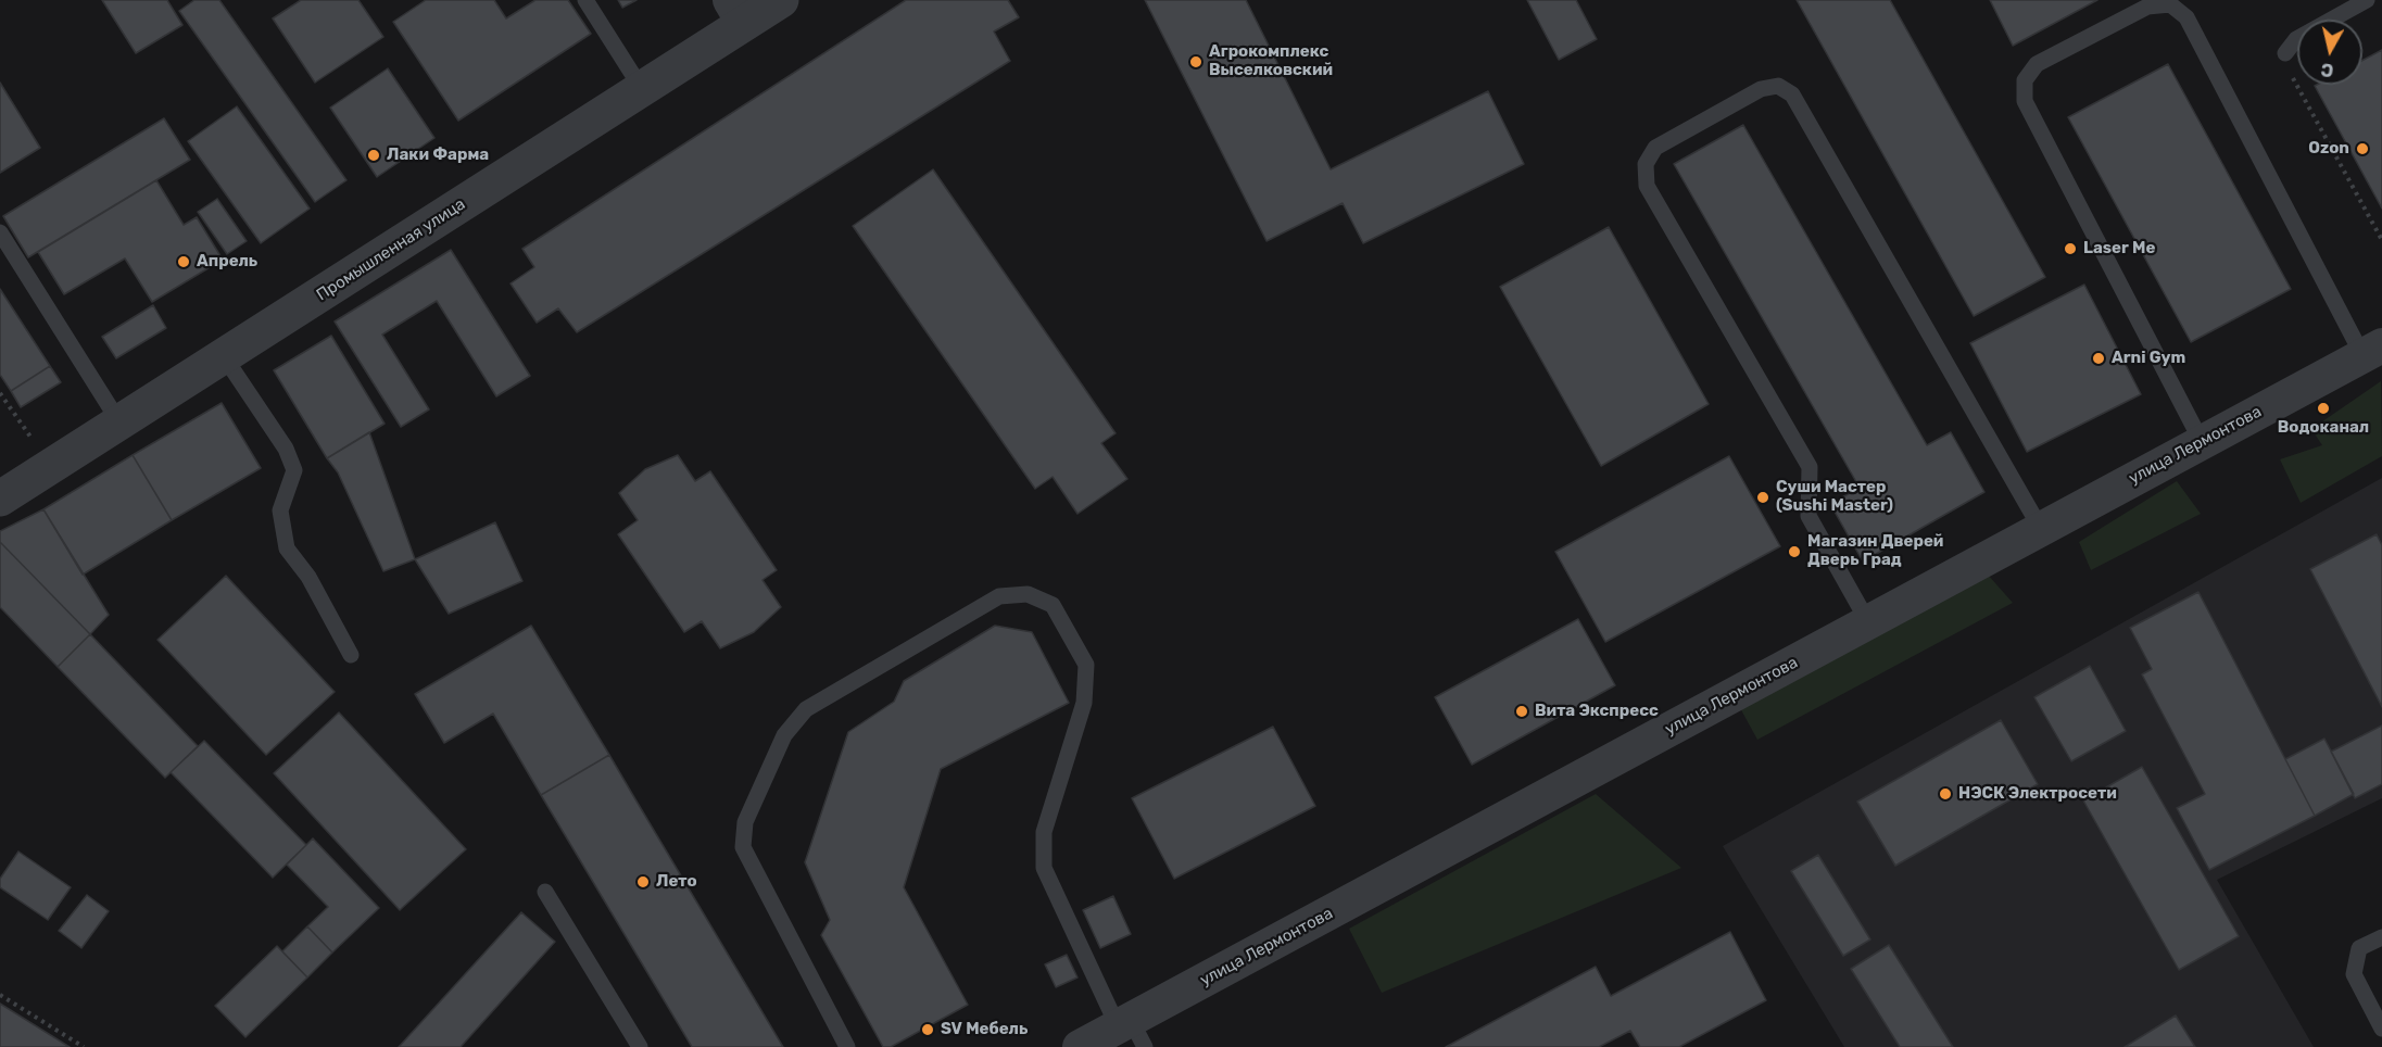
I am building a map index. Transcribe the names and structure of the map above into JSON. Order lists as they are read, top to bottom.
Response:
{
  "streets": {
    "street": ["Промышленная улица", "улица Лермонтова"]
  },
  "places": [
    "Агрокомплекс Выселковский",
    "Ozon",
    "Лаки Фарма",
    "Laser Me",
    "Апрель",
    "Arni Gym",
    "Водоканал",
    "Суши Мастер (Sushi Master)",
    "Магазин Дверей Дверь Град",
    "Вита Экспресс",
    "НЭСК Электросети",
    "Лето",
    "SV Мебель"
  ],
  "north": "bottom"
}
